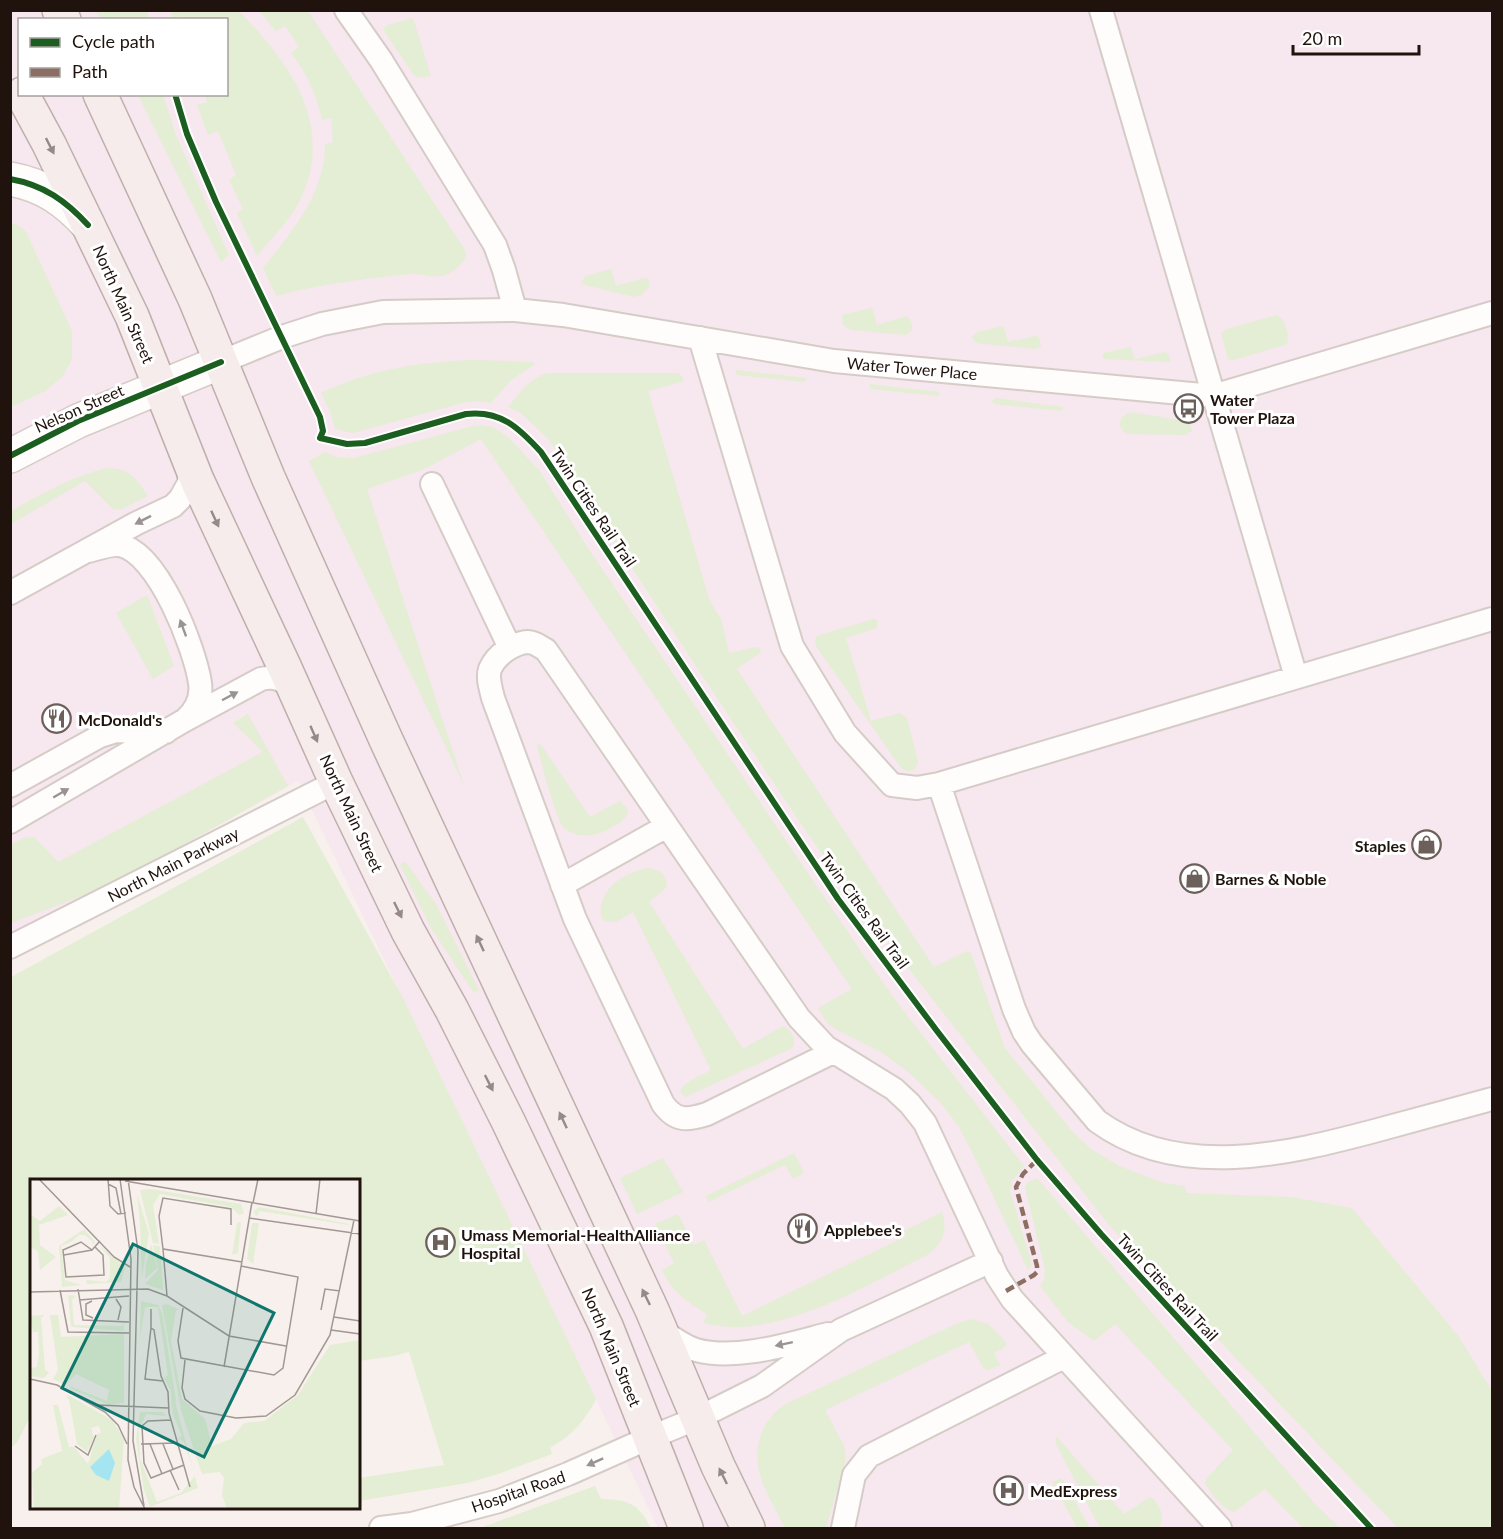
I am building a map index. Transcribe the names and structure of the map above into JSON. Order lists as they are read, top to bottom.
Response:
{
  "streets": {
    "main road": ["North Main Street"],
    "street": ["Nelson Street"],
    "lane": ["Water Tower Place", "North Main Parkway", "Hospital Road"],
    "cycle path": ["Twin Cities Rail Trail"]
  },
  "crossings": [
    ["North Main Street", "Nelson Street"],
    ["North Main Street", "North Main Parkway"],
    ["North Main Street", "Hospital Road"],
    ["Water Tower Place", "Nelson Street"]
  ],
  "one_way": ["Hospital Road"],
  "places": {
    "bus stop": ["Water Tower Plaza"],
    "restaurant": ["McDonald's", "Applebee's"],
    "shop": ["Staples", "Barnes & Noble"],
    "hospital": ["Umass Memorial-HealthAlliance Hospital", "MedExpress"]
  },
  "legend": ["Cycle path", "Path"],
  "scale_bar": "20 m"
}
